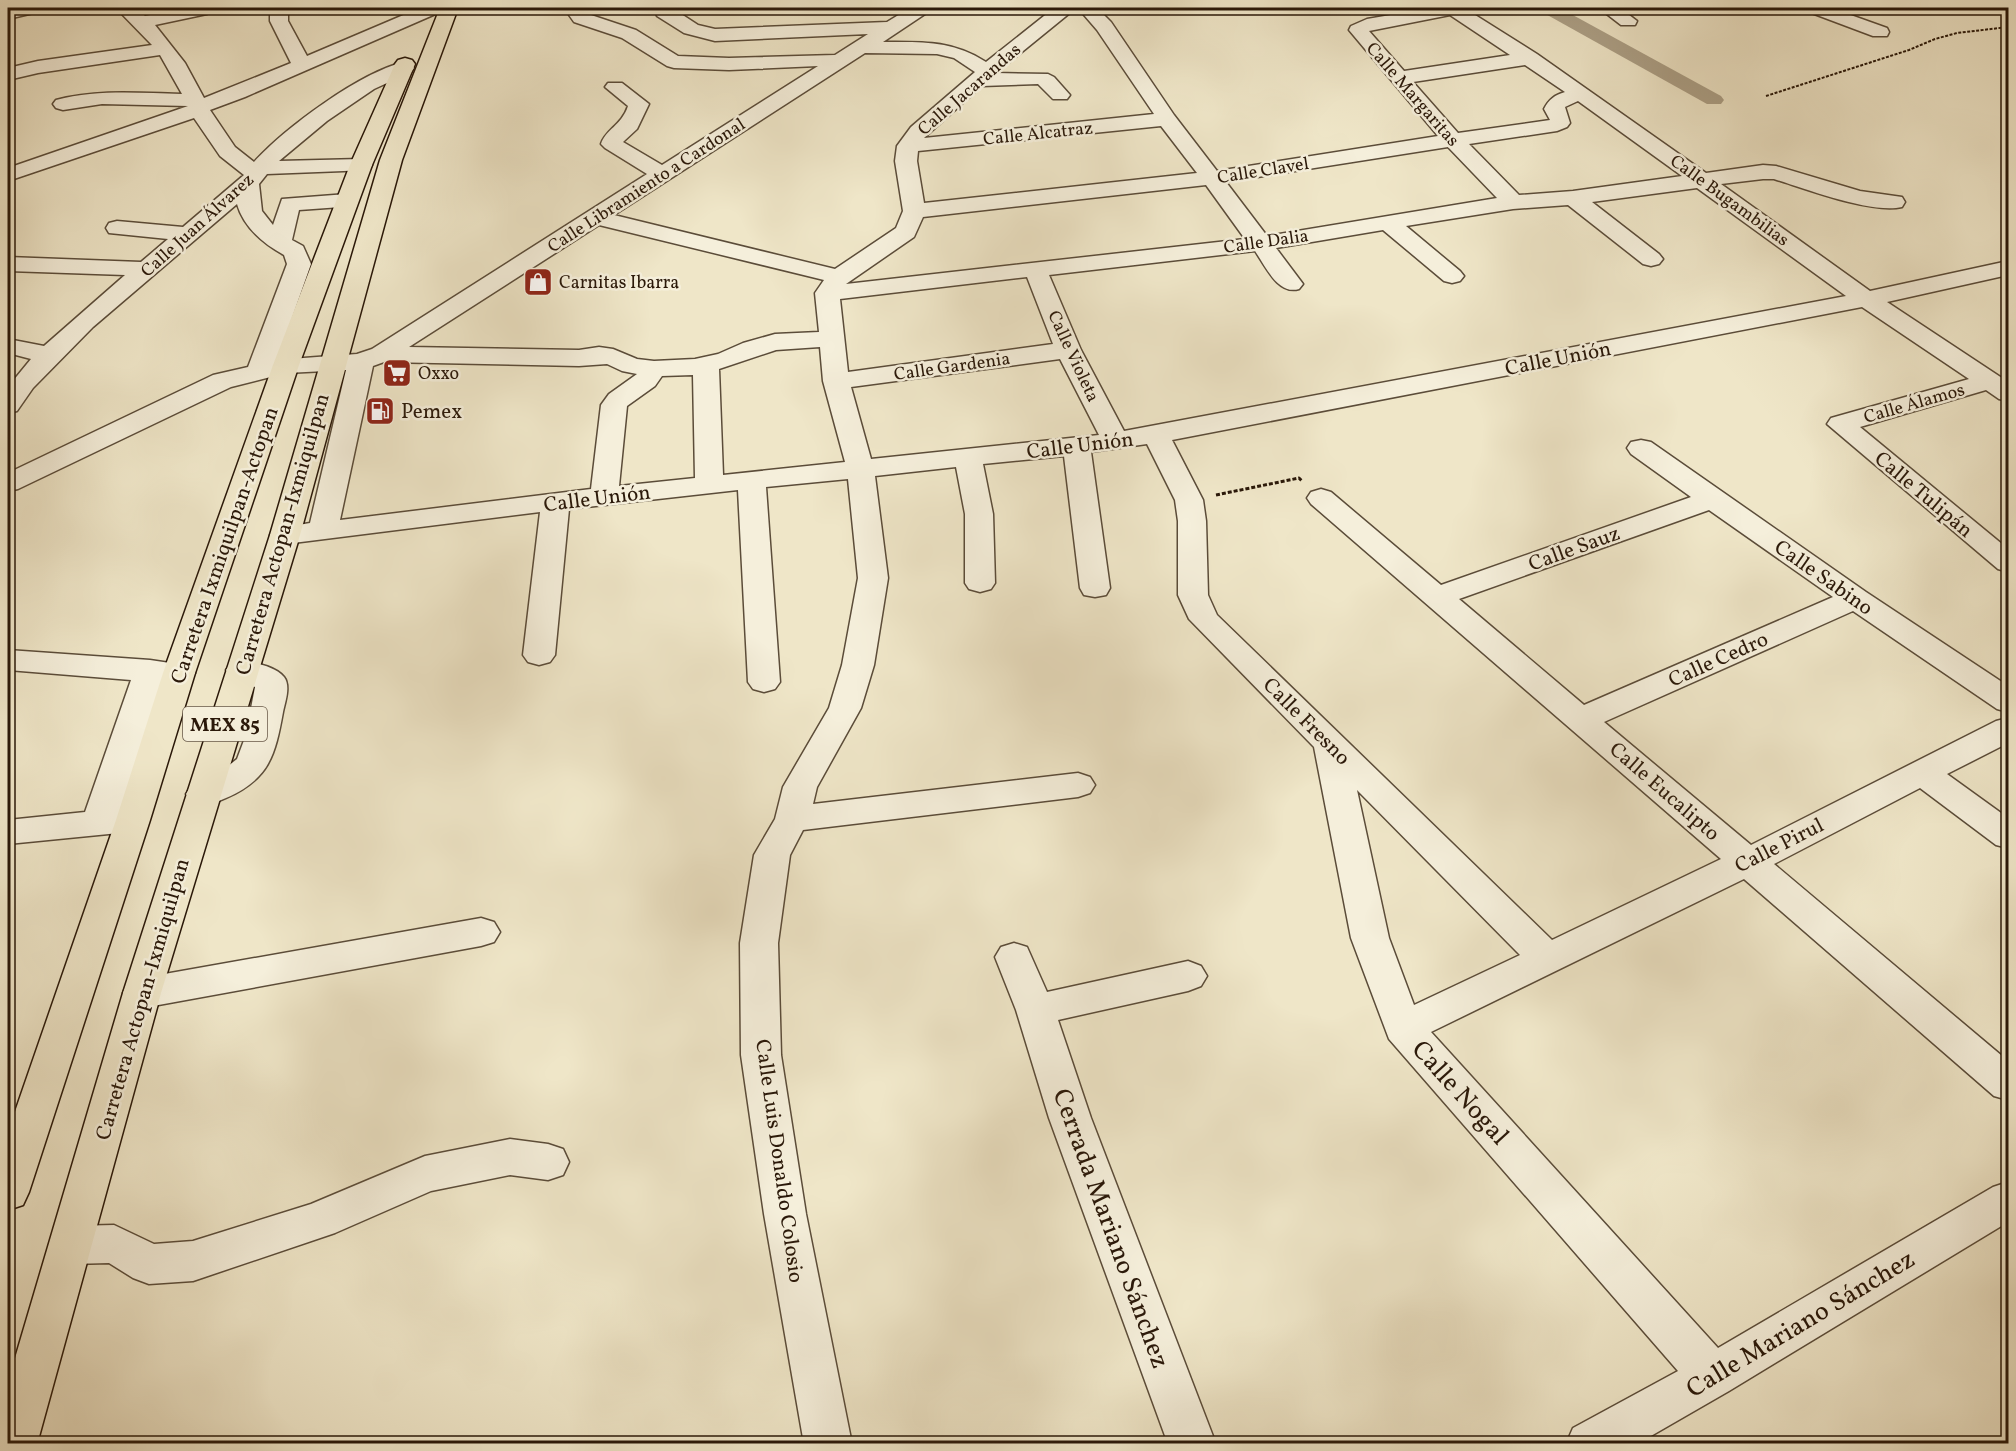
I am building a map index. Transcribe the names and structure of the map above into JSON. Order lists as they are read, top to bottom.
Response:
{
  "streets": {
    "main road": ["Carretera Actopan-Ixmiquilpan", "Carretera Ixmiquilpan-Actopan", "MEX 85"],
    "street": [
      "Calle Jacarandas",
      "Calle Margaritas",
      "Calle Alcatraz",
      "Calle Clavel",
      "Calle Libramiento a Cardonal",
      "Calle Bugambilias",
      "Calle Juan Álvarez",
      "Calle Dalia",
      "Calle Violeta",
      "Calle Unión",
      "Calle Gardenia",
      "Calle Álamos",
      "Calle Tulipán",
      "Calle Sauz",
      "Calle Sabino",
      "Calle Cedro",
      "Calle Fresno",
      "Calle Eucalipto",
      "Calle Pirul",
      "Calle Nogal",
      "Calle Luis Donaldo Colosio",
      "Cerrada Mariano Sánchez",
      "Calle Mariano Sánchez"
    ]
  },
  "crossings": [
    ["Calle Jacarandas", "Calle Alcatraz"],
    ["Calle Jacarandas", "Calle Clavel"],
    ["Calle Margaritas", "Calle Clavel"],
    ["Calle Margaritas", "Calle Bugambilias"],
    ["Calle Margaritas", "Calle Dalia"],
    ["Calle Clavel", "Calle Bugambilias"],
    ["Calle Libramiento a Cardonal", "Carretera Actopan-Ixmiquilpan"],
    ["Calle Bugambilias", "Calle Dalia"],
    ["Calle Bugambilias", "Calle Unión"],
    ["Calle Bugambilias", "Calle Álamos"],
    ["Calle Juan Álvarez", "Carretera Ixmiquilpan-Actopan"],
    ["Calle Dalia", "Calle Violeta"],
    ["Calle Violeta", "Calle Unión"],
    ["Calle Violeta", "Calle Gardenia"],
    ["Calle Unión", "Carretera Actopan-Ixmiquilpan"],
    ["Calle Unión", "Calle Fresno"],
    ["Calle Unión", "Calle Luis Donaldo Colosio"],
    ["Calle Álamos", "Calle Tulipán"],
    ["Carretera Actopan-Ixmiquilpan", "Carretera Ixmiquilpan-Actopan"],
    ["Calle Sauz", "Calle Sabino"],
    ["Calle Sauz", "Calle Eucalipto"],
    ["Calle Sabino", "Calle Cedro"],
    ["Calle Cedro", "Calle Eucalipto"],
    ["Calle Fresno", "Calle Pirul"],
    ["Calle Fresno", "Calle Nogal"],
    ["Calle Eucalipto", "Calle Pirul"],
    ["Calle Pirul", "Calle Nogal"],
    ["Calle Nogal", "Calle Mariano Sánchez"]
  ],
  "places": {
    "shop": ["Carnitas Ibarra"],
    "supermarket": ["Oxxo"],
    "fuel station": ["Pemex"]
  }
}
